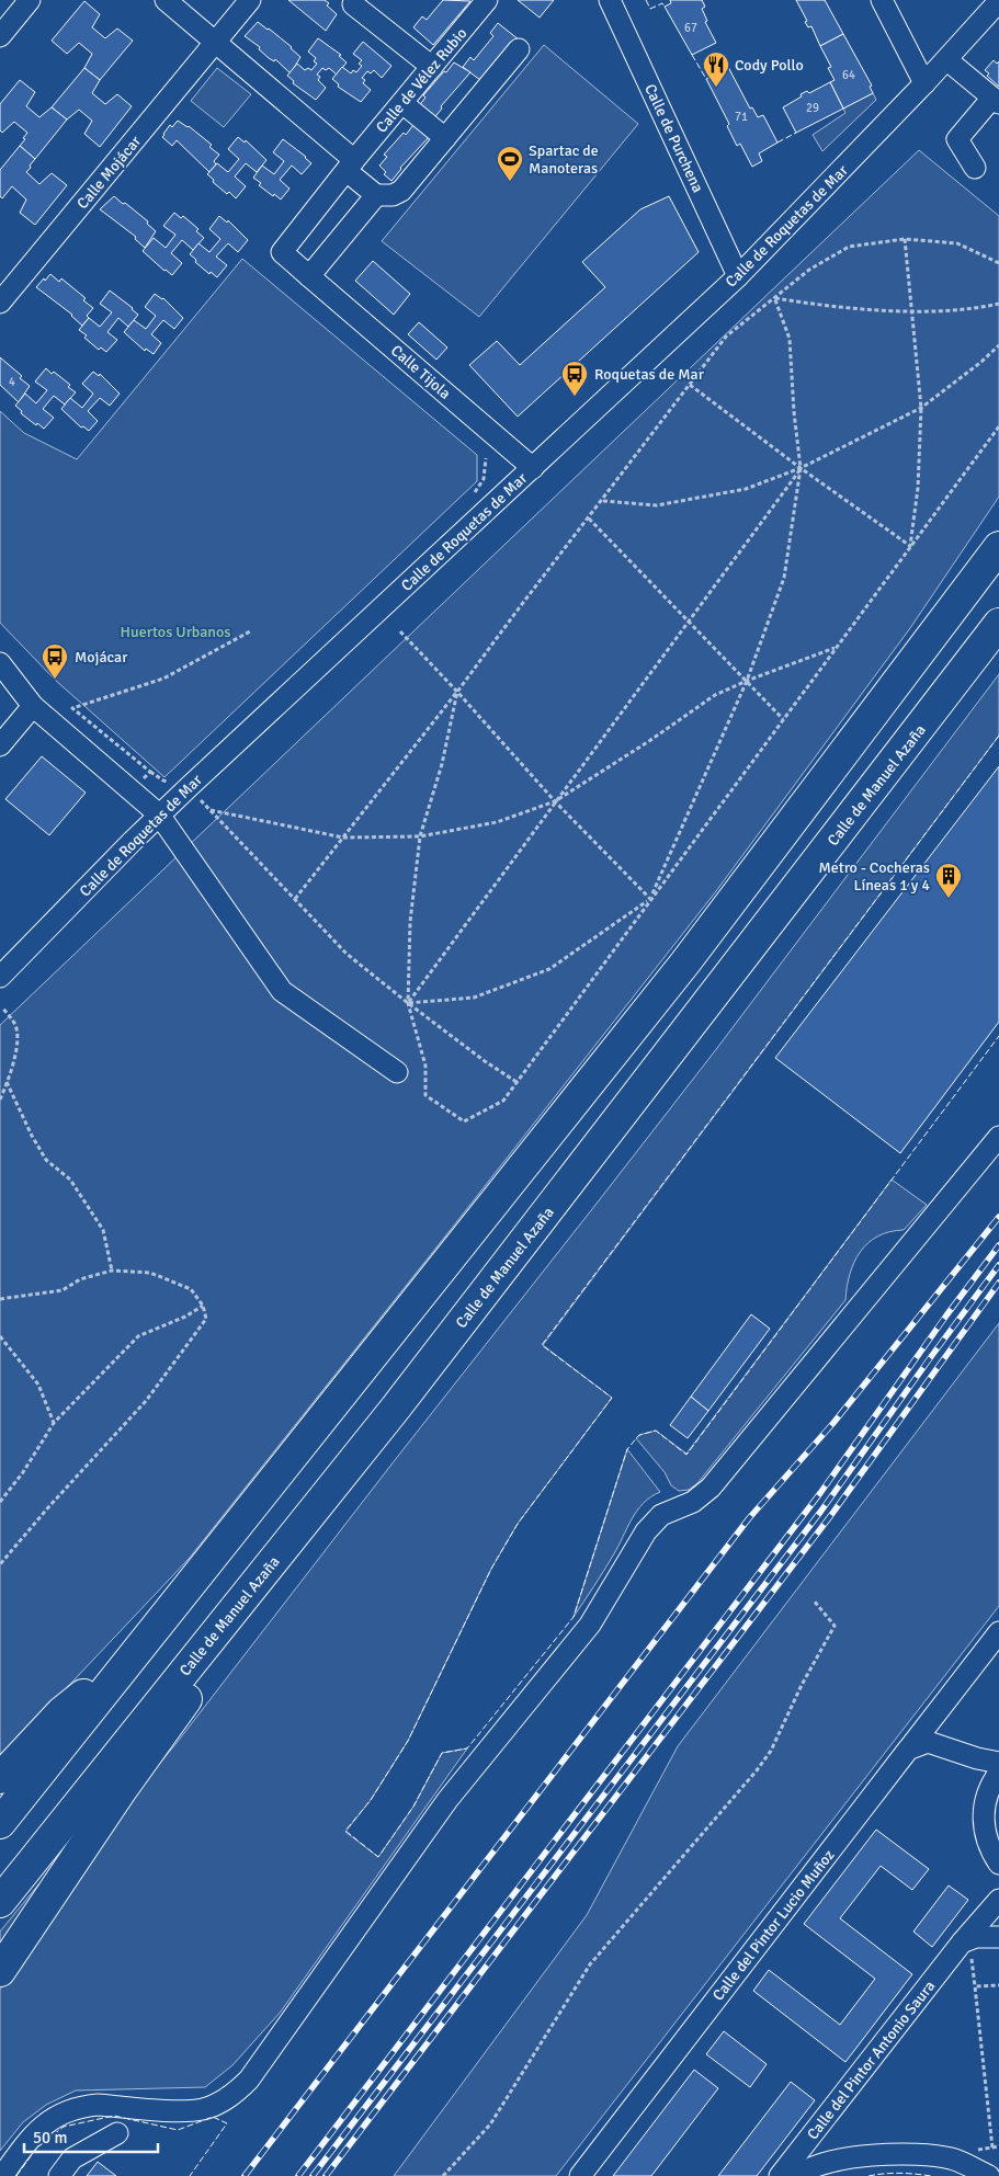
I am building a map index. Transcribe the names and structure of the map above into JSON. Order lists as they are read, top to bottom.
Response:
{
  "streets": {
    "highway": ["Calle de Manuel Azaña"],
    "street": [
      "Calle de Vélez Rubio",
      "Calle de Purchena",
      "Calle Mojácar",
      "Calle de Roquetas de Mar",
      "Calle Tijola",
      "Calle del Pintor Lucio Muñoz",
      "Calle del Pintor Antonio Saura"
    ]
  },
  "crossings": [
    ["Calle de Vélez Rubio", "Calle Tijola"],
    ["Calle de Purchena", "Calle de Roquetas de Mar"],
    ["Calle de Roquetas de Mar", "Calle Tijola"]
  ],
  "parks": ["Huertos Urbanos"],
  "places": {
    "restaurant": ["Cody Pollo"],
    "sports": ["Spartac de Manoteras"],
    "bus stop": ["Roquetas de Mar", "Mojácar"],
    "building": ["Metro - Cocheras Líneas 1 y 4"]
  },
  "house_numbers": [
    "67",
    "64",
    "29",
    "71",
    "4"
  ],
  "scale_bar": "50 m"
}
